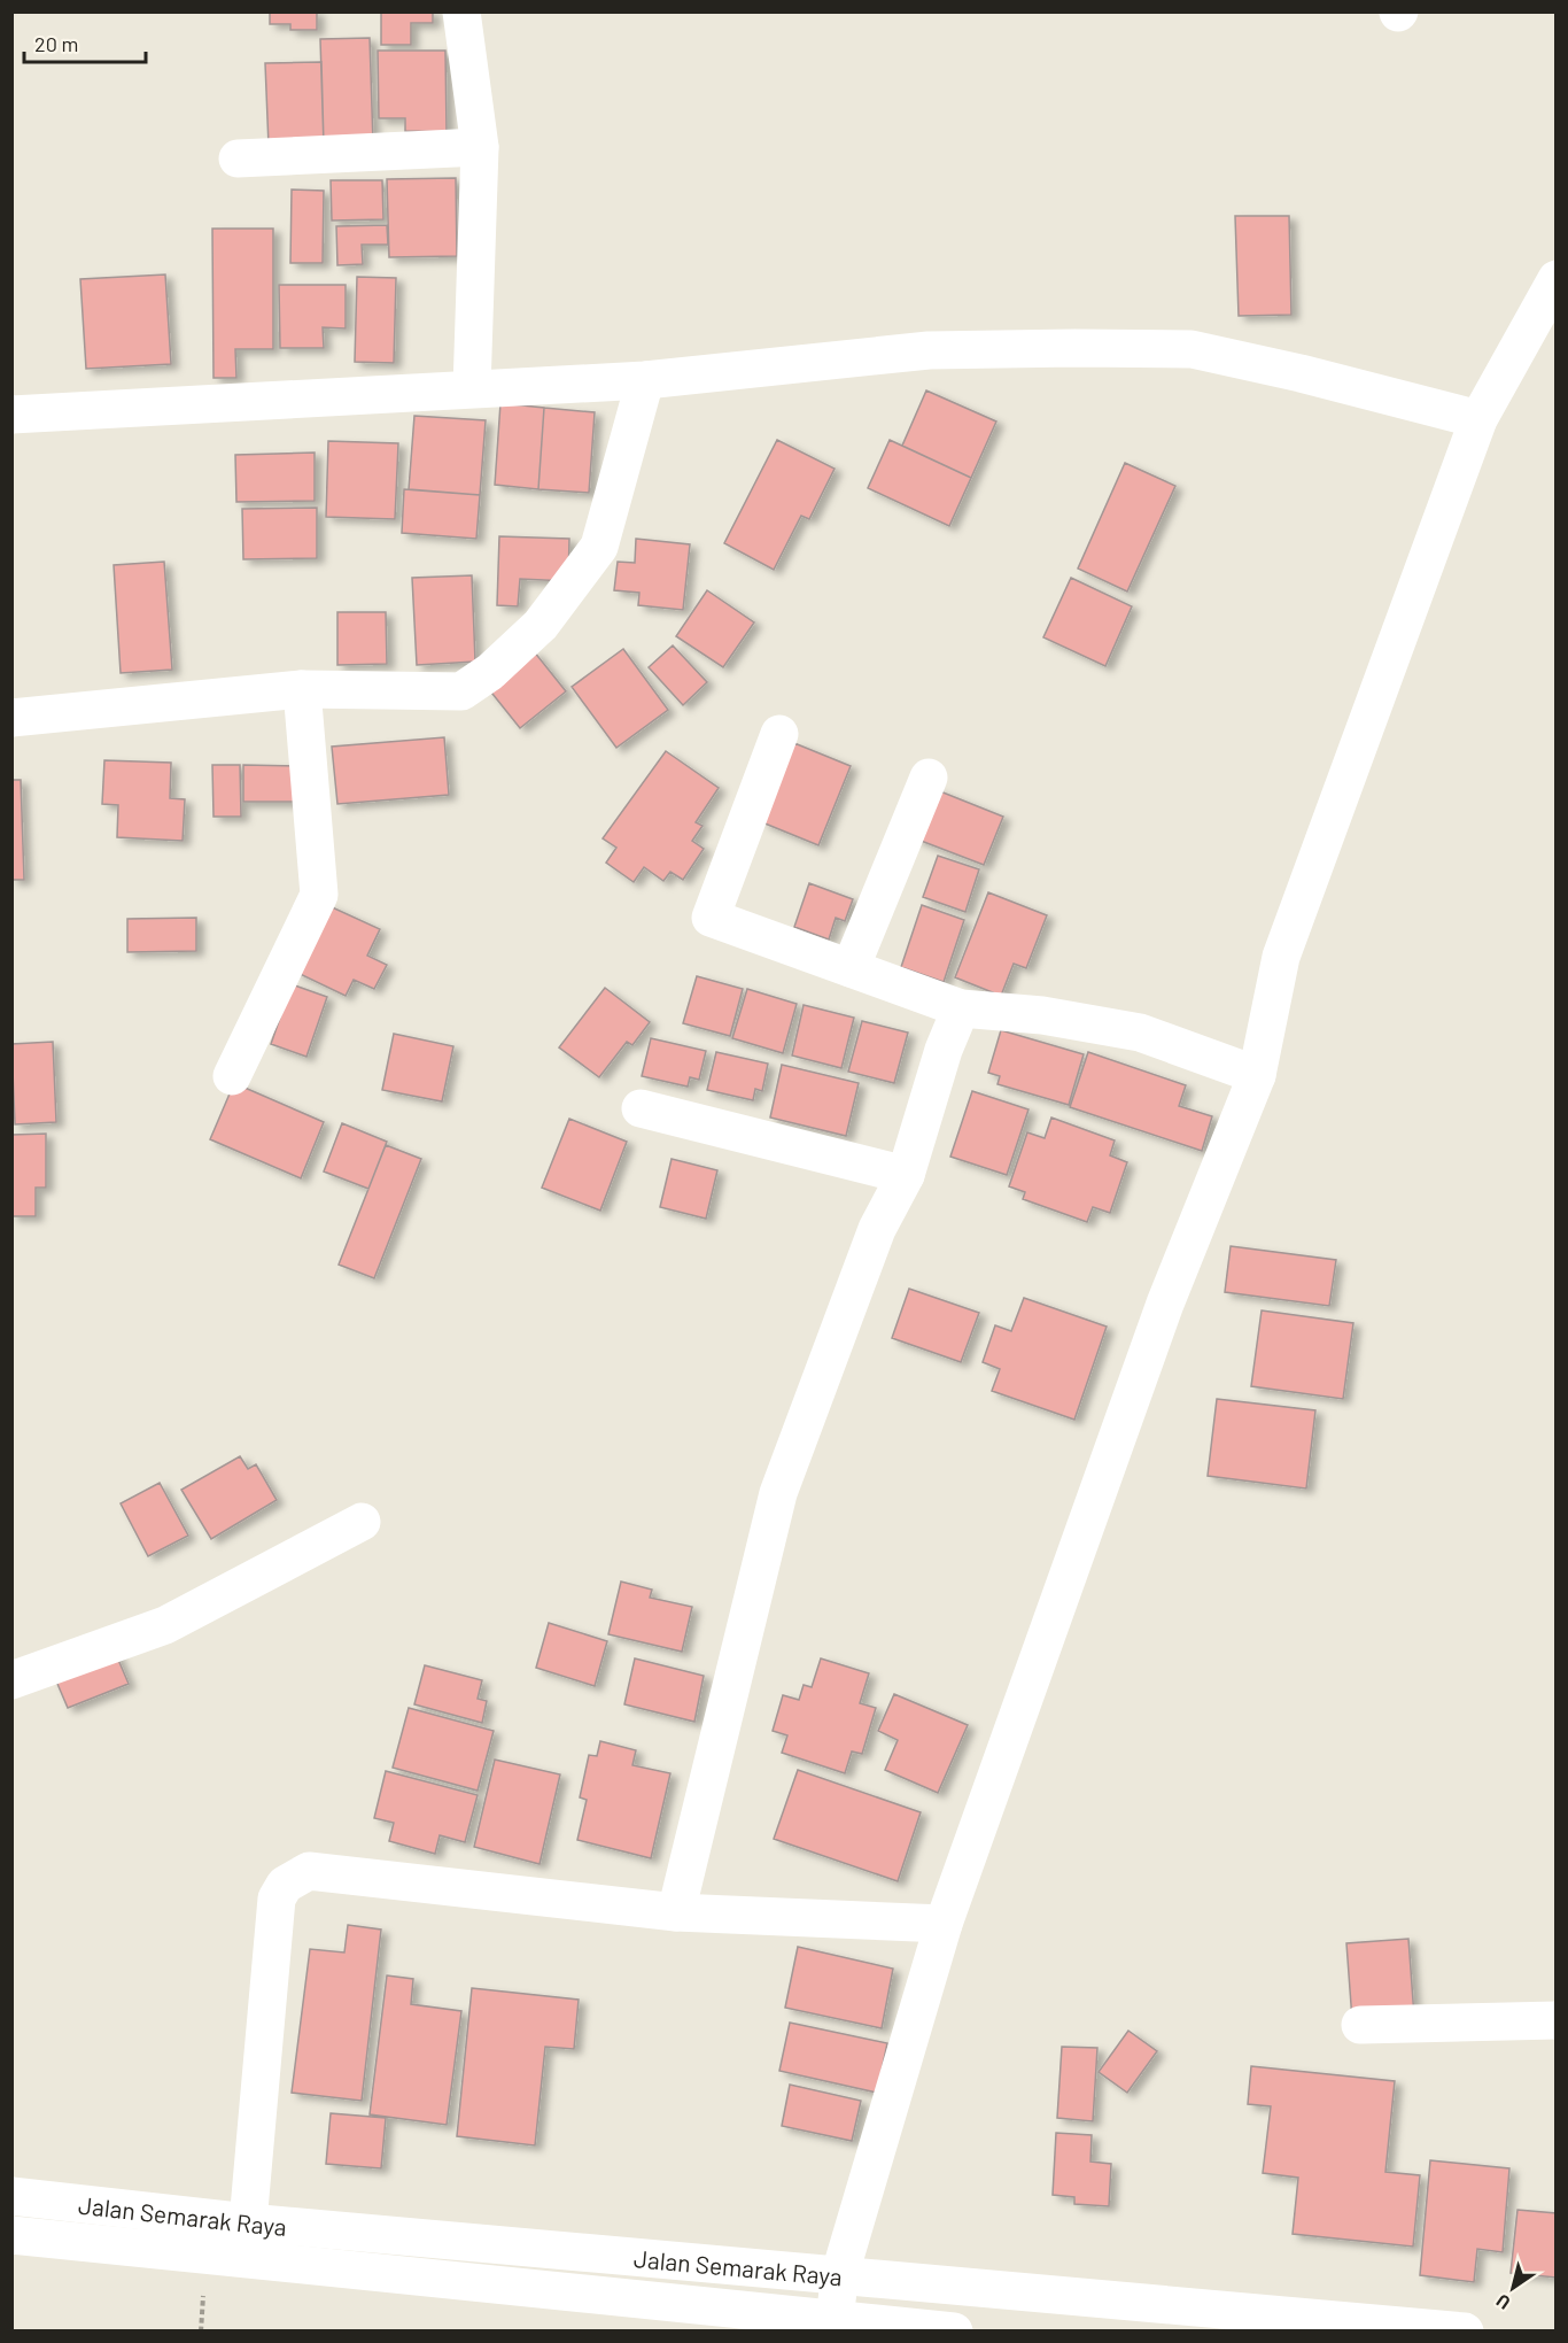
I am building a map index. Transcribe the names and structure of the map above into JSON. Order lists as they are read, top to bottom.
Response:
{
  "streets": {
    "street": ["Jalan Semarak Raya"]
  },
  "scale_bar": "20 m",
  "north": "bottom left"
}
